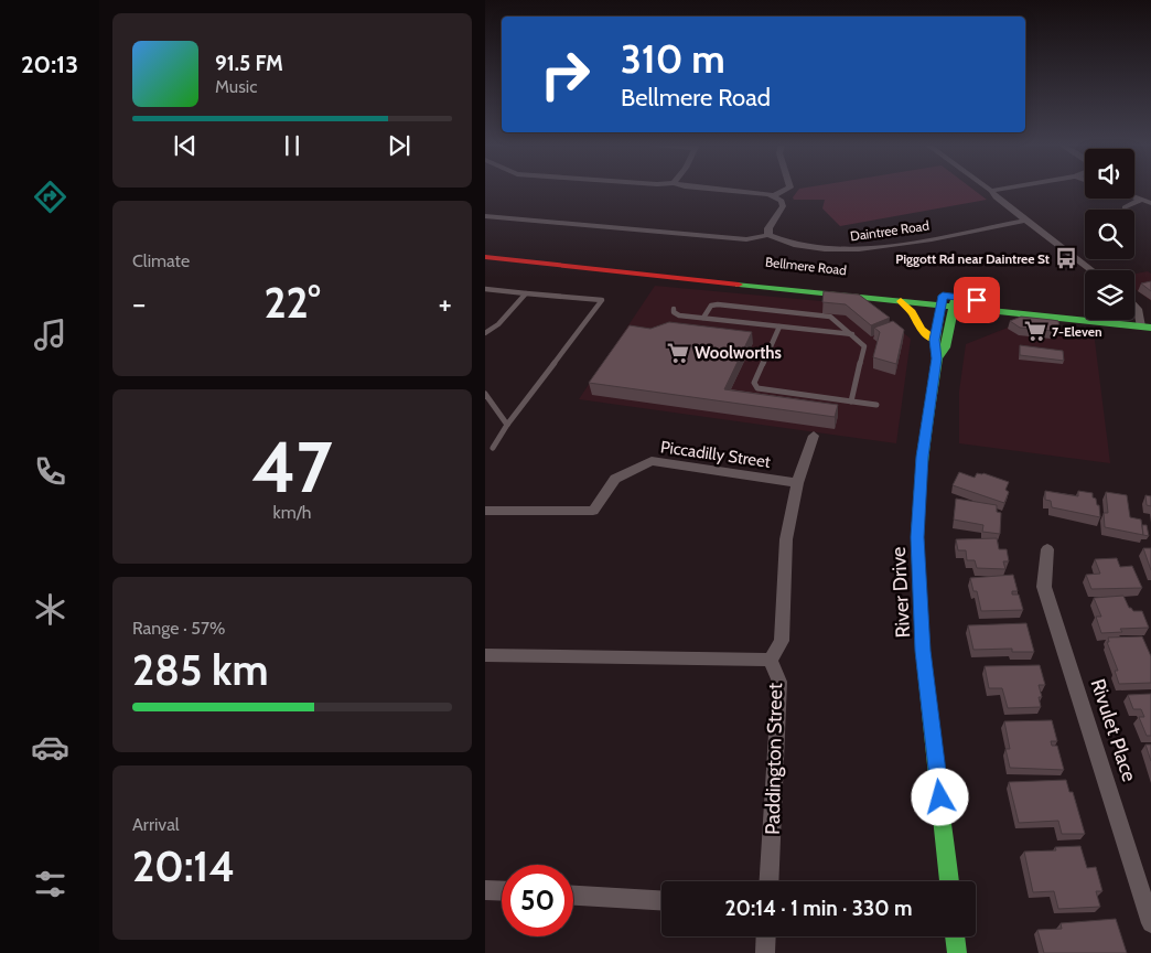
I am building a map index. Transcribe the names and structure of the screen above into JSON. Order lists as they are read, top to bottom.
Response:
{
  "streets": {
    "main road": ["Bellmere Road", "River Drive"],
    "street": [
      "Daintree Road",
      "Piccadilly Street",
      "Rivulet Place",
      "Paddington Street"
    ]
  },
  "crossings": [
    ["Bellmere Road", "River Drive"],
    ["Piccadilly Street", "Paddington Street"]
  ],
  "places": {
    "bus stop": ["Piggott Rd near Daintree St"],
    "supermarket": ["7-Eleven", "Woolworths"]
  },
  "page": {
    "tabs": "20:13",
    "turn": ["310 m", "Bellmere Road"],
    "song": ["91.5 FM", "Music"],
    "tile": [
      "Climate",
      ["47", "km/h"],
      ["Range · 57%", "285 km"],
      ["Arrival", "20:14"]
    ],
    "heat": ["−", "22°", "+"],
    "limit": "50",
    "trip": "20:14 · 1 min · 330 m"
  }
}
